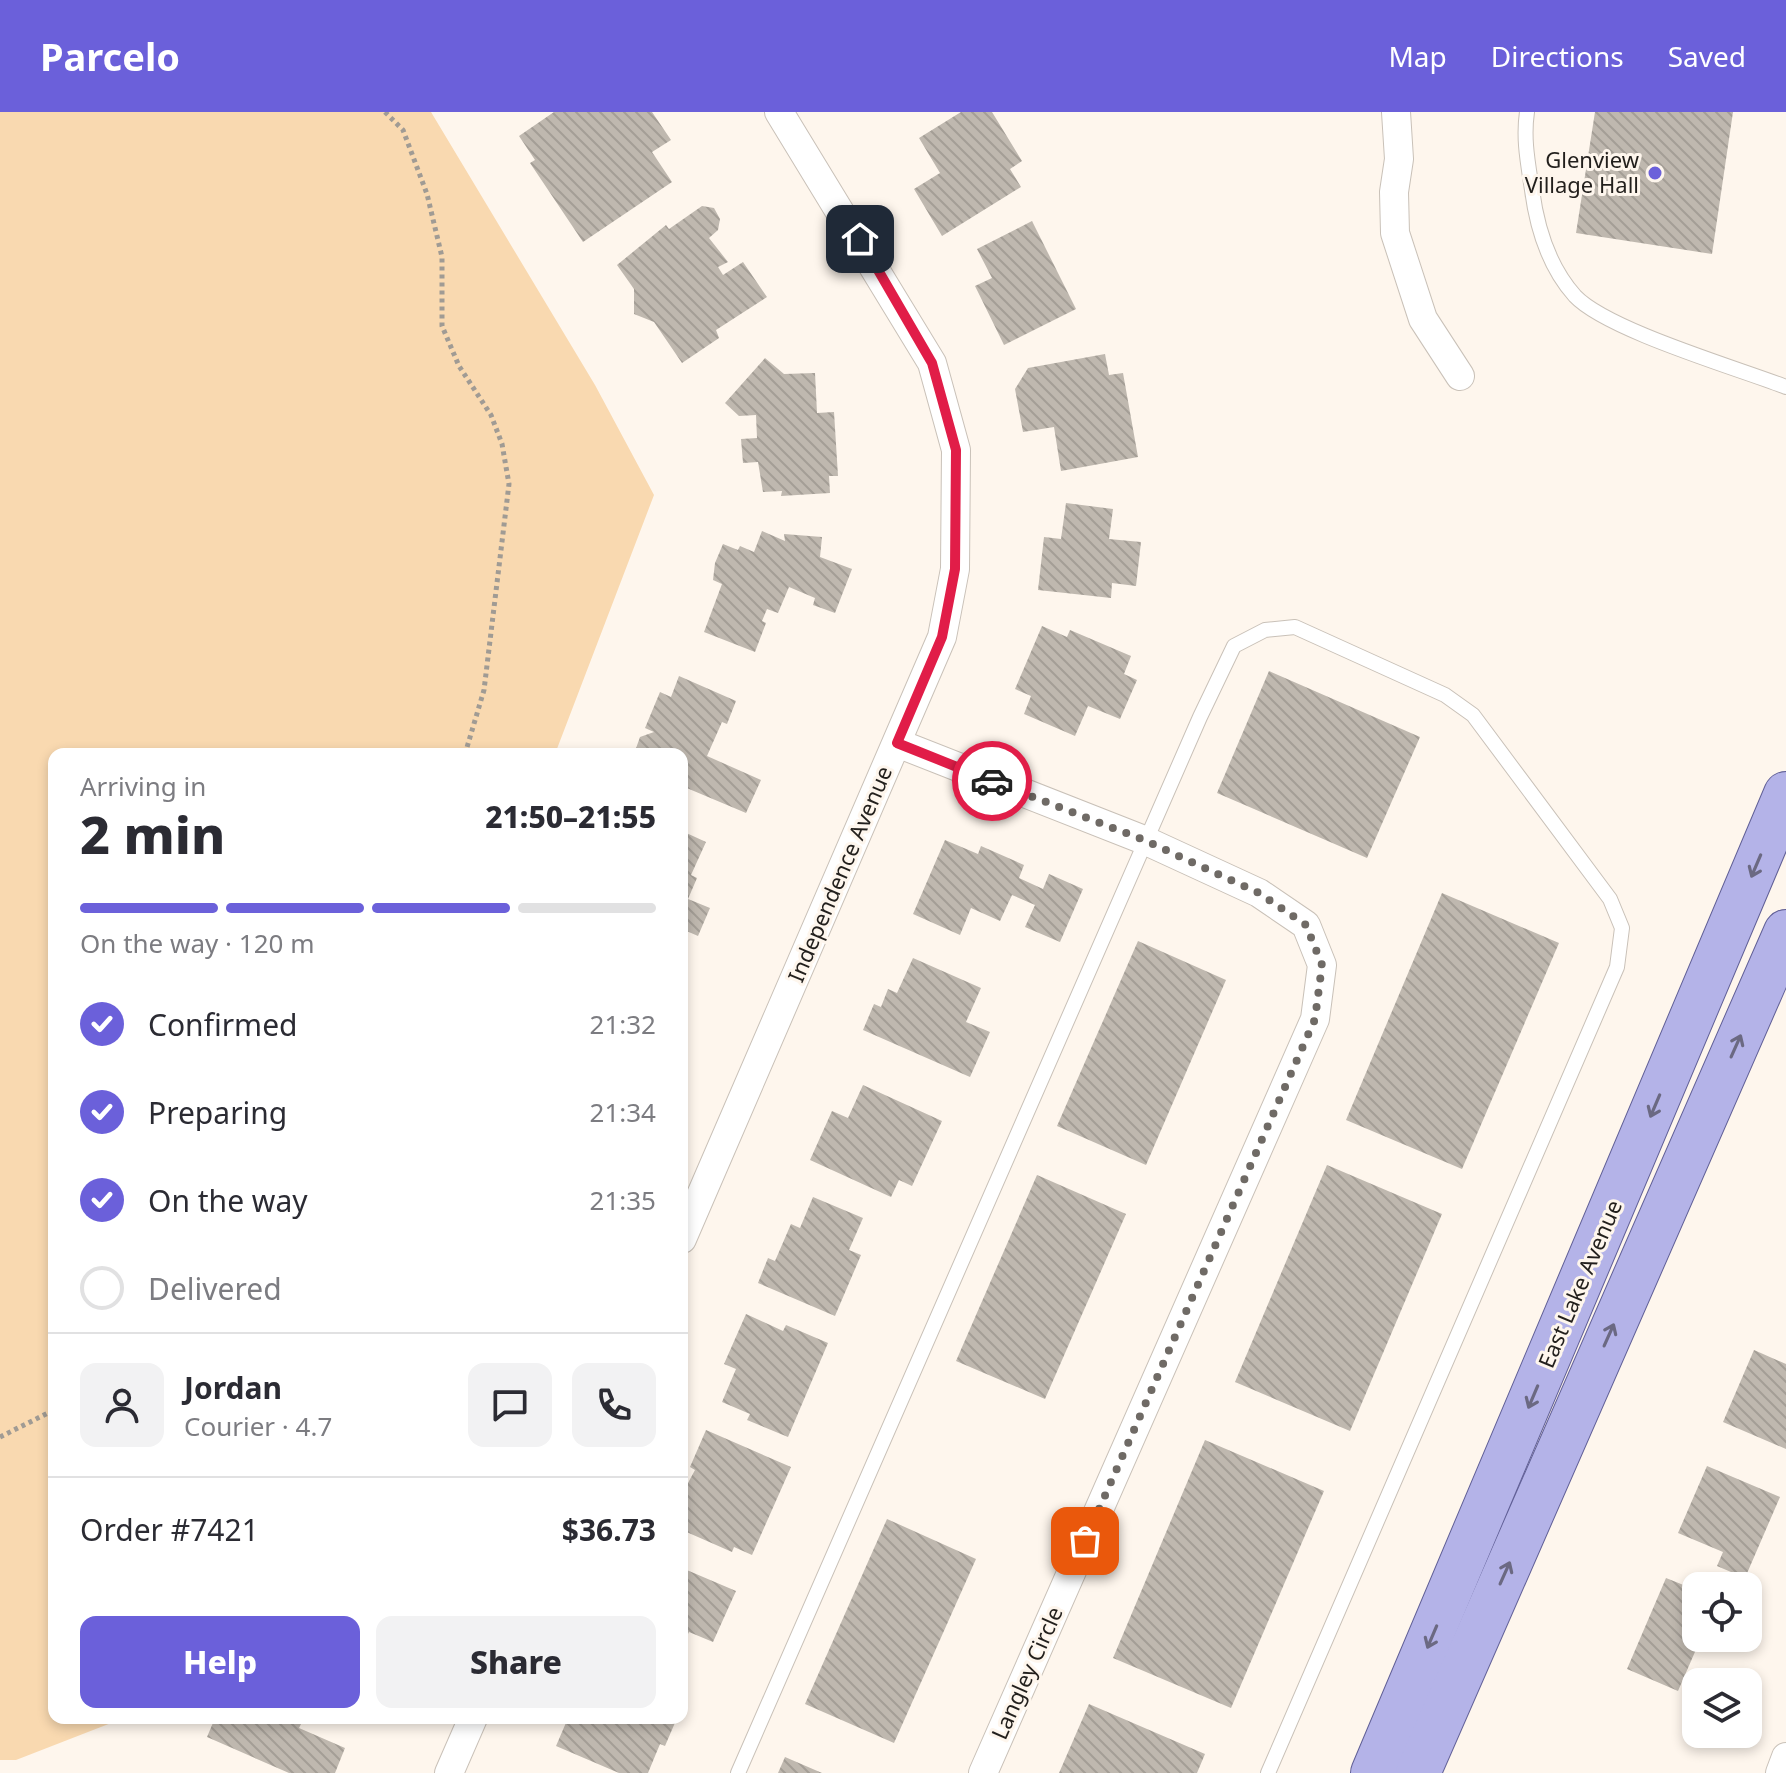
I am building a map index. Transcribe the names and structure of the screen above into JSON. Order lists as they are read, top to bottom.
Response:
{
  "streets": {
    "main road": ["East Lake Avenue"],
    "street": ["Independence Avenue", "Langley Circle"]
  },
  "crossings": [
    ["Independence Avenue", "Langley Circle"]
  ],
  "places": ["Glenview Village Hall"],
  "page": {
    "header": "Parcelo",
    "nav": ["Map", "Directions", "Saved"],
    "heading": ["2 min", "Arriving in", "21:50–21:55"],
    "panel": [
      "Jordan",
      "Courier · 4.7",
      "Order #7421",
      "$36.73"
    ],
    "bar": "On the way · 120 m",
    "list": [
      ["Confirmed", "21:32"],
      ["Preparing", "21:34"],
      ["On the way", "21:35"],
      "Delivered"
    ],
    "buttons": ["Help", "Share"]
  }
}
